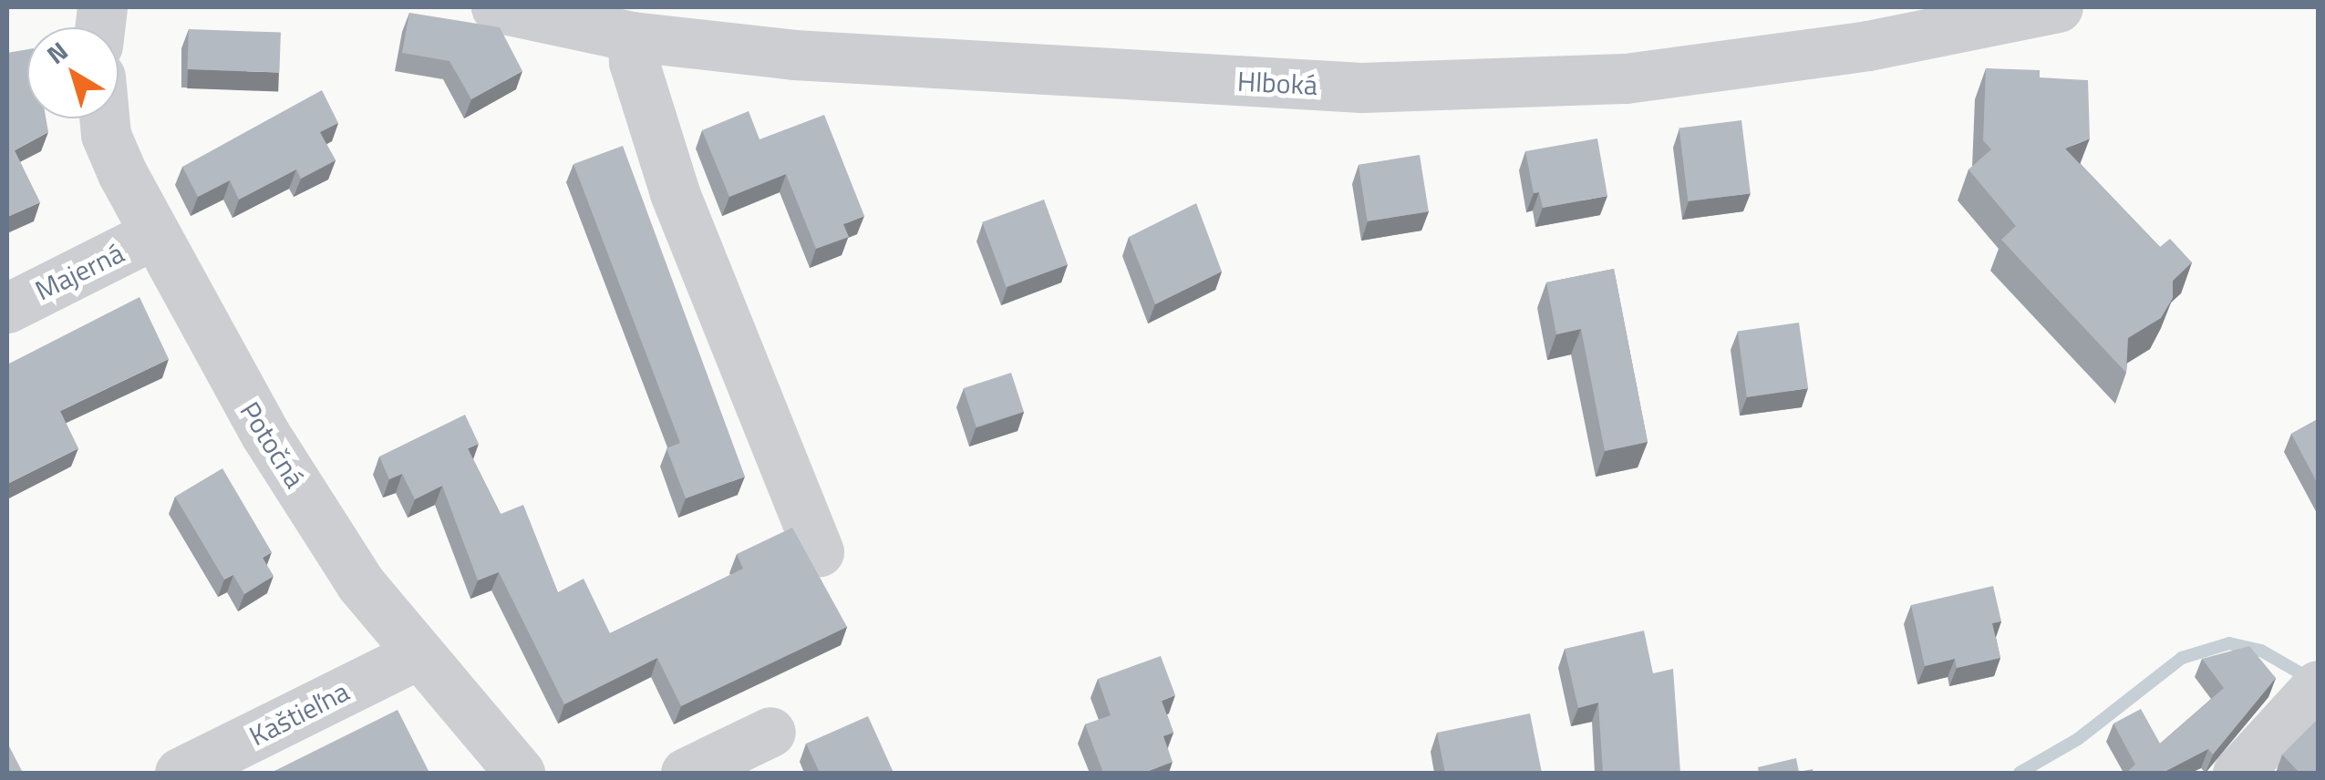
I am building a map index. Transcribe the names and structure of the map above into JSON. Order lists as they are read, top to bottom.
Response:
{
  "streets": {
    "street": [
      "Hlboká",
      "Majerná",
      "Potočná",
      "Kaštieľna"
    ]
  },
  "crossings": [
    ["Majerná", "Potočná"],
    ["Potočná", "Kaštieľna"]
  ],
  "north": "top left"
}
